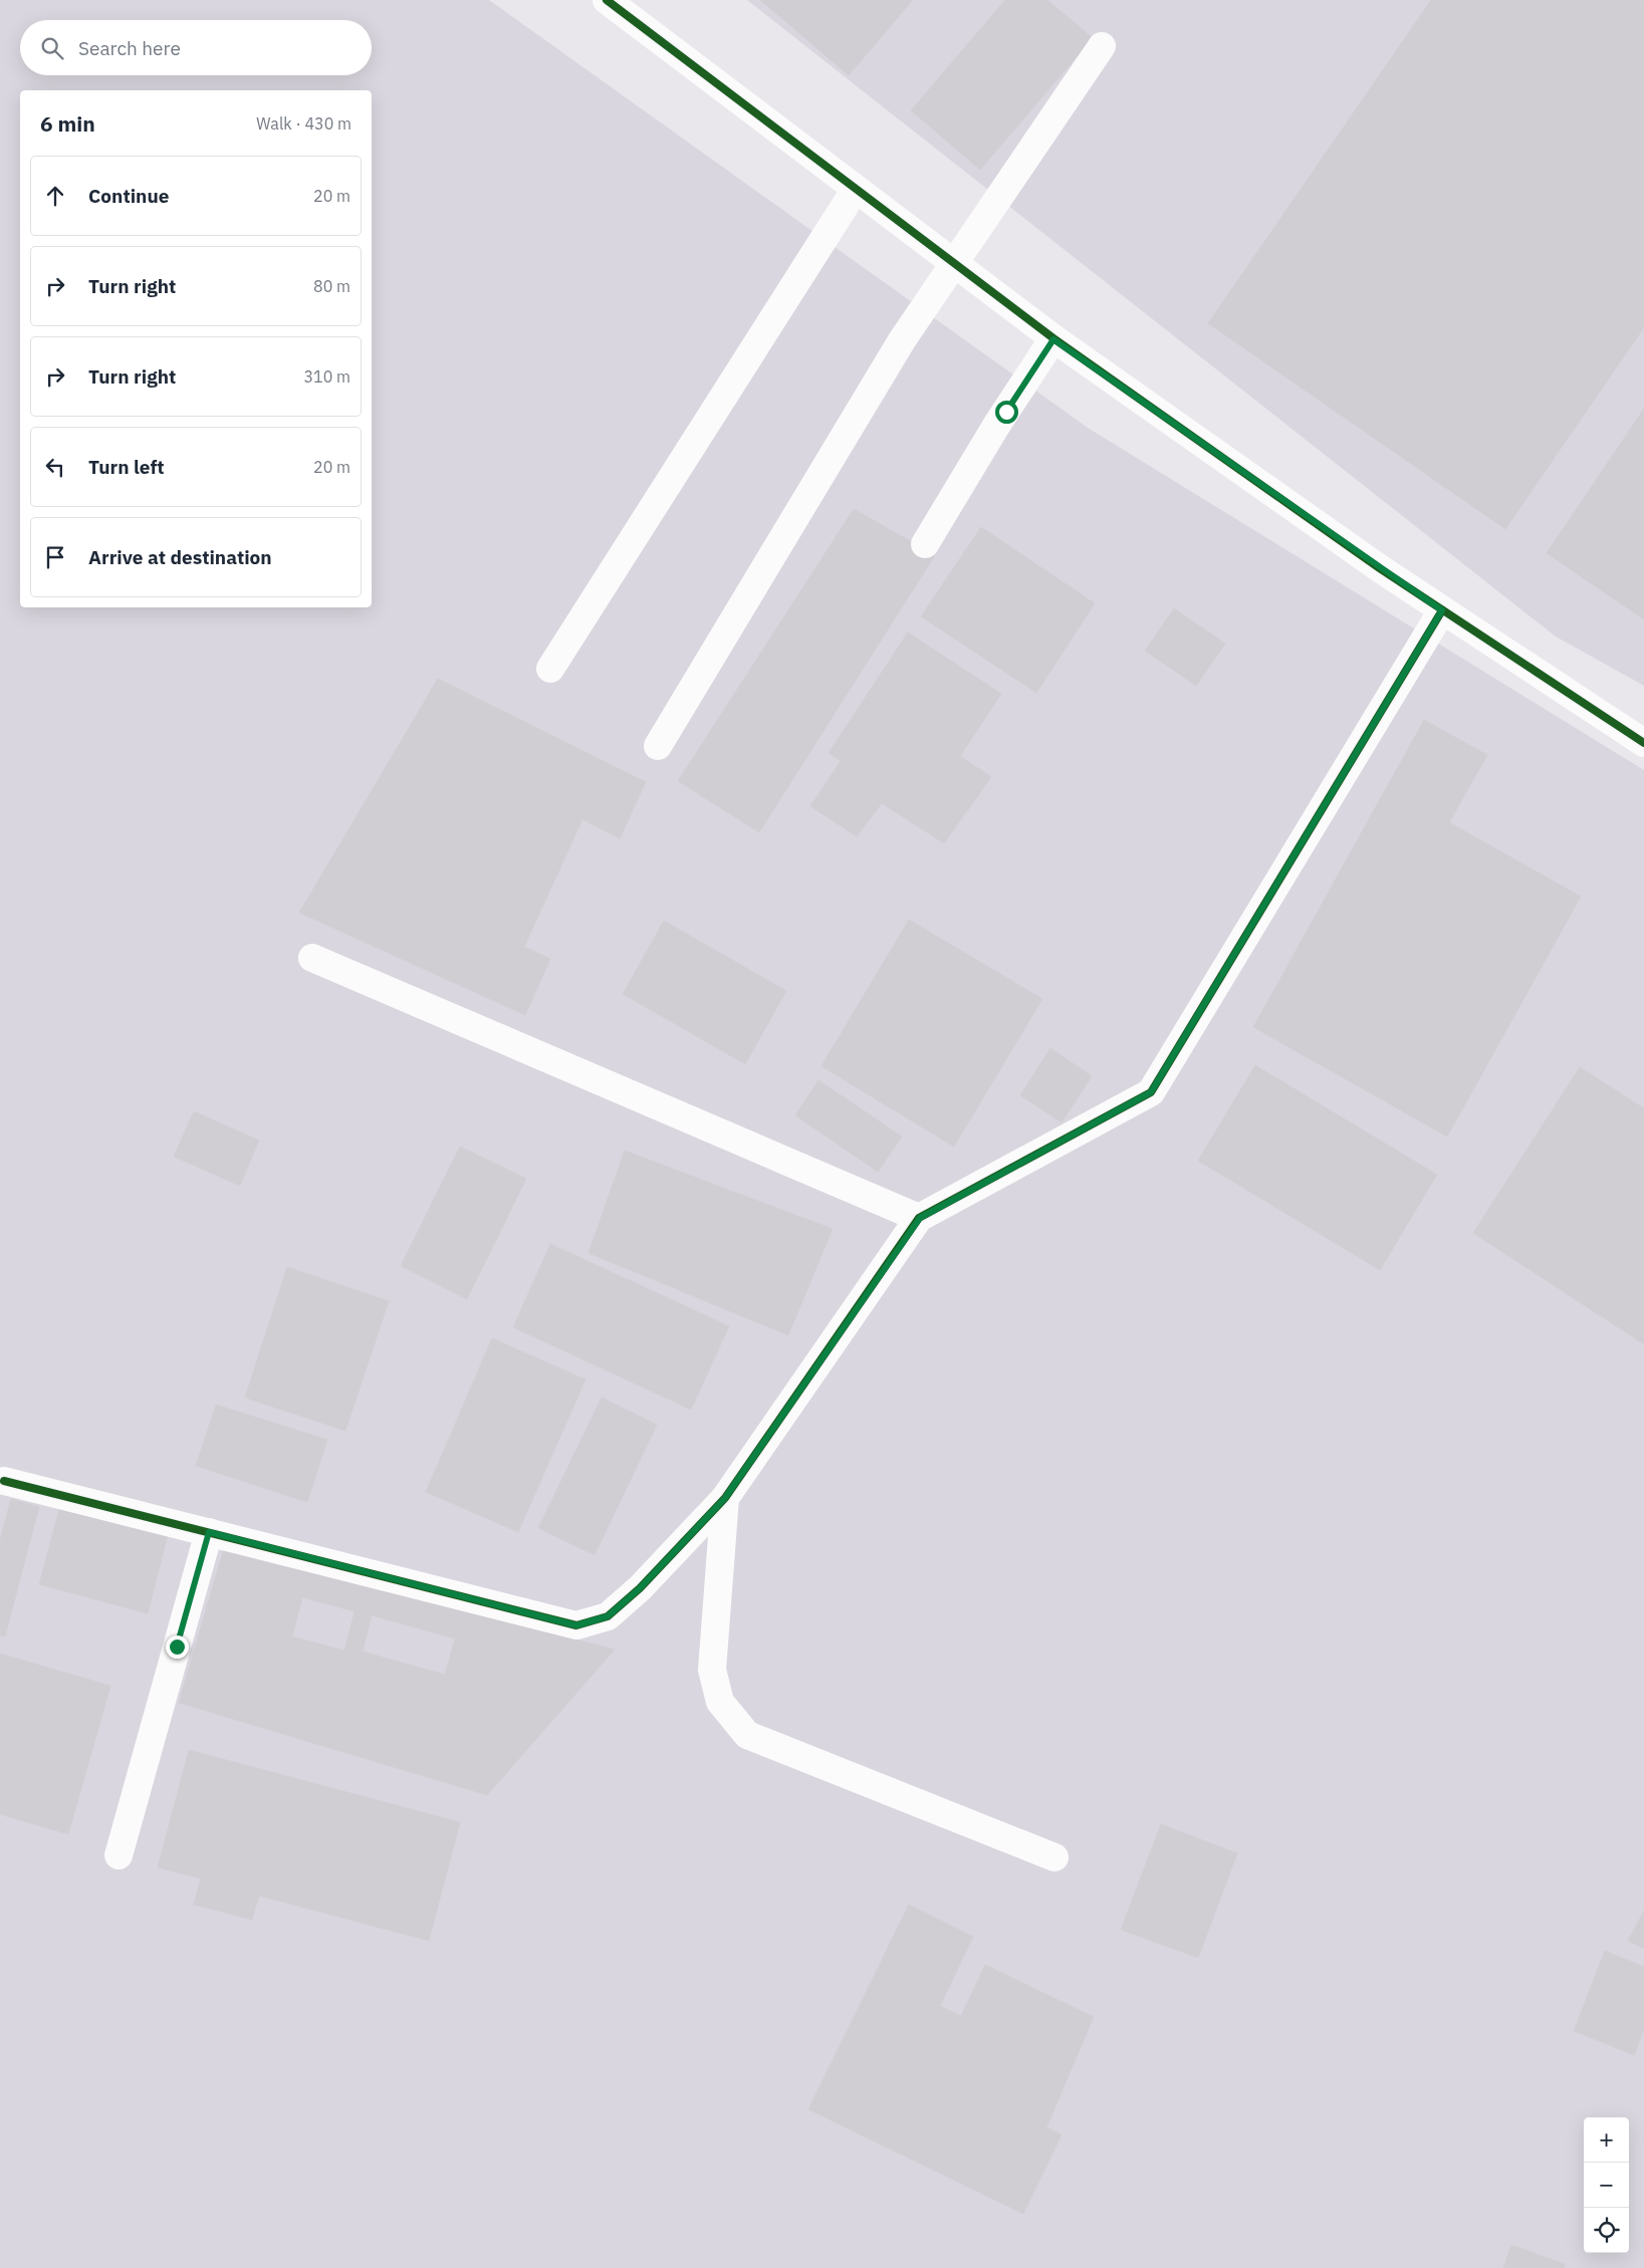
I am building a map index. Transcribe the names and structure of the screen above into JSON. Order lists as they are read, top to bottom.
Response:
{
  "page": {
    "search": "Search here",
    "heading": ["6 min", "Walk · 430 m"],
    "list": [
      ["Continue", "20 m"],
      ["Turn right", "80 m"],
      ["Turn right", "310 m"],
      ["Turn left", "20 m"],
      "Arrive at destination"
    ],
    "map_buttons": ["+", "−"]
  }
}
